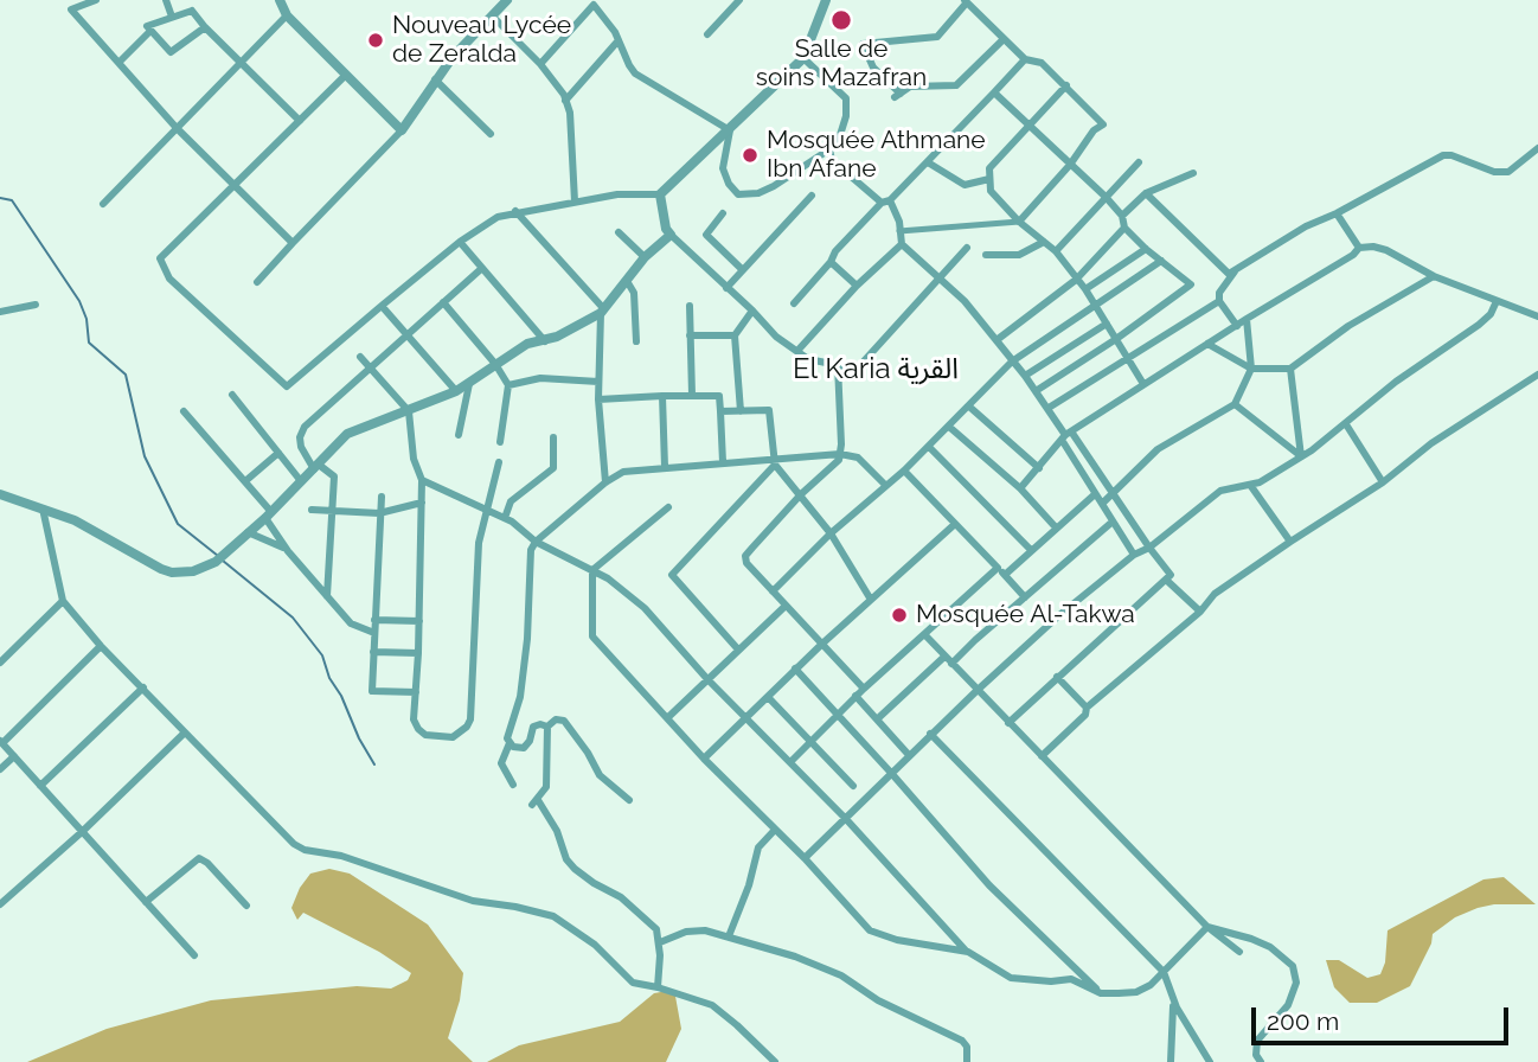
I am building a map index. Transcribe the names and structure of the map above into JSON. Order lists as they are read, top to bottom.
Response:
{
  "districts": ["El Karia القرية"],
  "places": [
    "Salle de soins Mazafran",
    "Nouveau Lycée de Zeralda",
    "Mosquée Athmane Ibn Afane",
    "Mosquée Al-Takwa"
  ],
  "scale_bar": "200 m"
}
